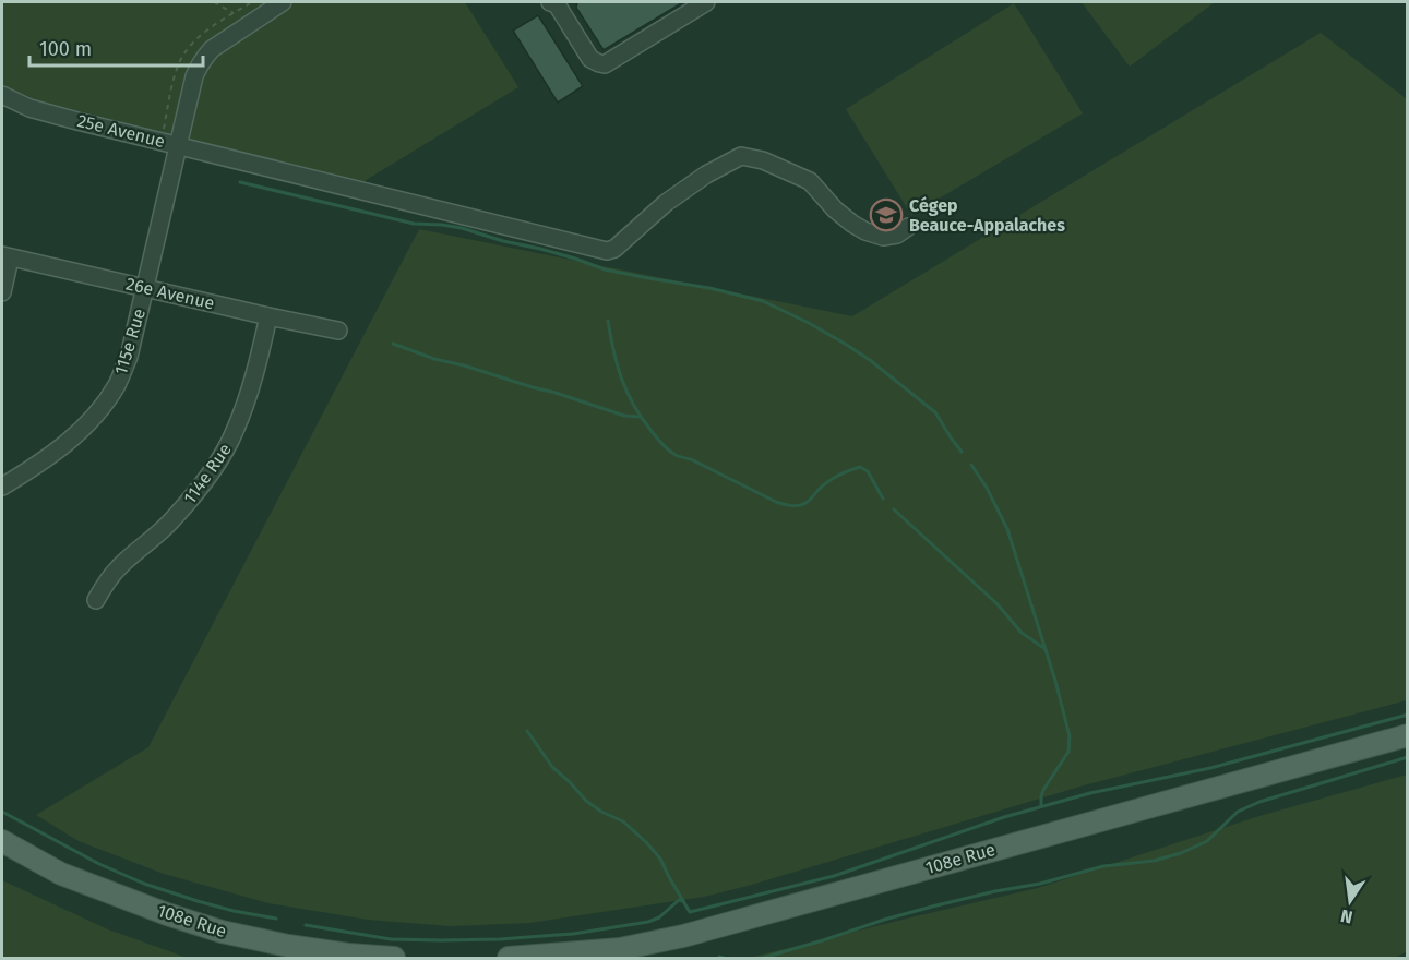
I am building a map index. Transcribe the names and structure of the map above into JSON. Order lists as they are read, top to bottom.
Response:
{
  "streets": {
    "main road": ["108e Rue"],
    "street": [
      "25e Avenue",
      "26e Avenue",
      "115e Rue",
      "114e Rue"
    ]
  },
  "crossings": [
    ["25e Avenue", "115e Rue"],
    ["26e Avenue", "115e Rue"],
    ["26e Avenue", "114e Rue"]
  ],
  "places": {
    "school or university": ["Cégep Beauce-Appalaches"]
  },
  "scale_bar": "100 m",
  "north": "bottom"
}
